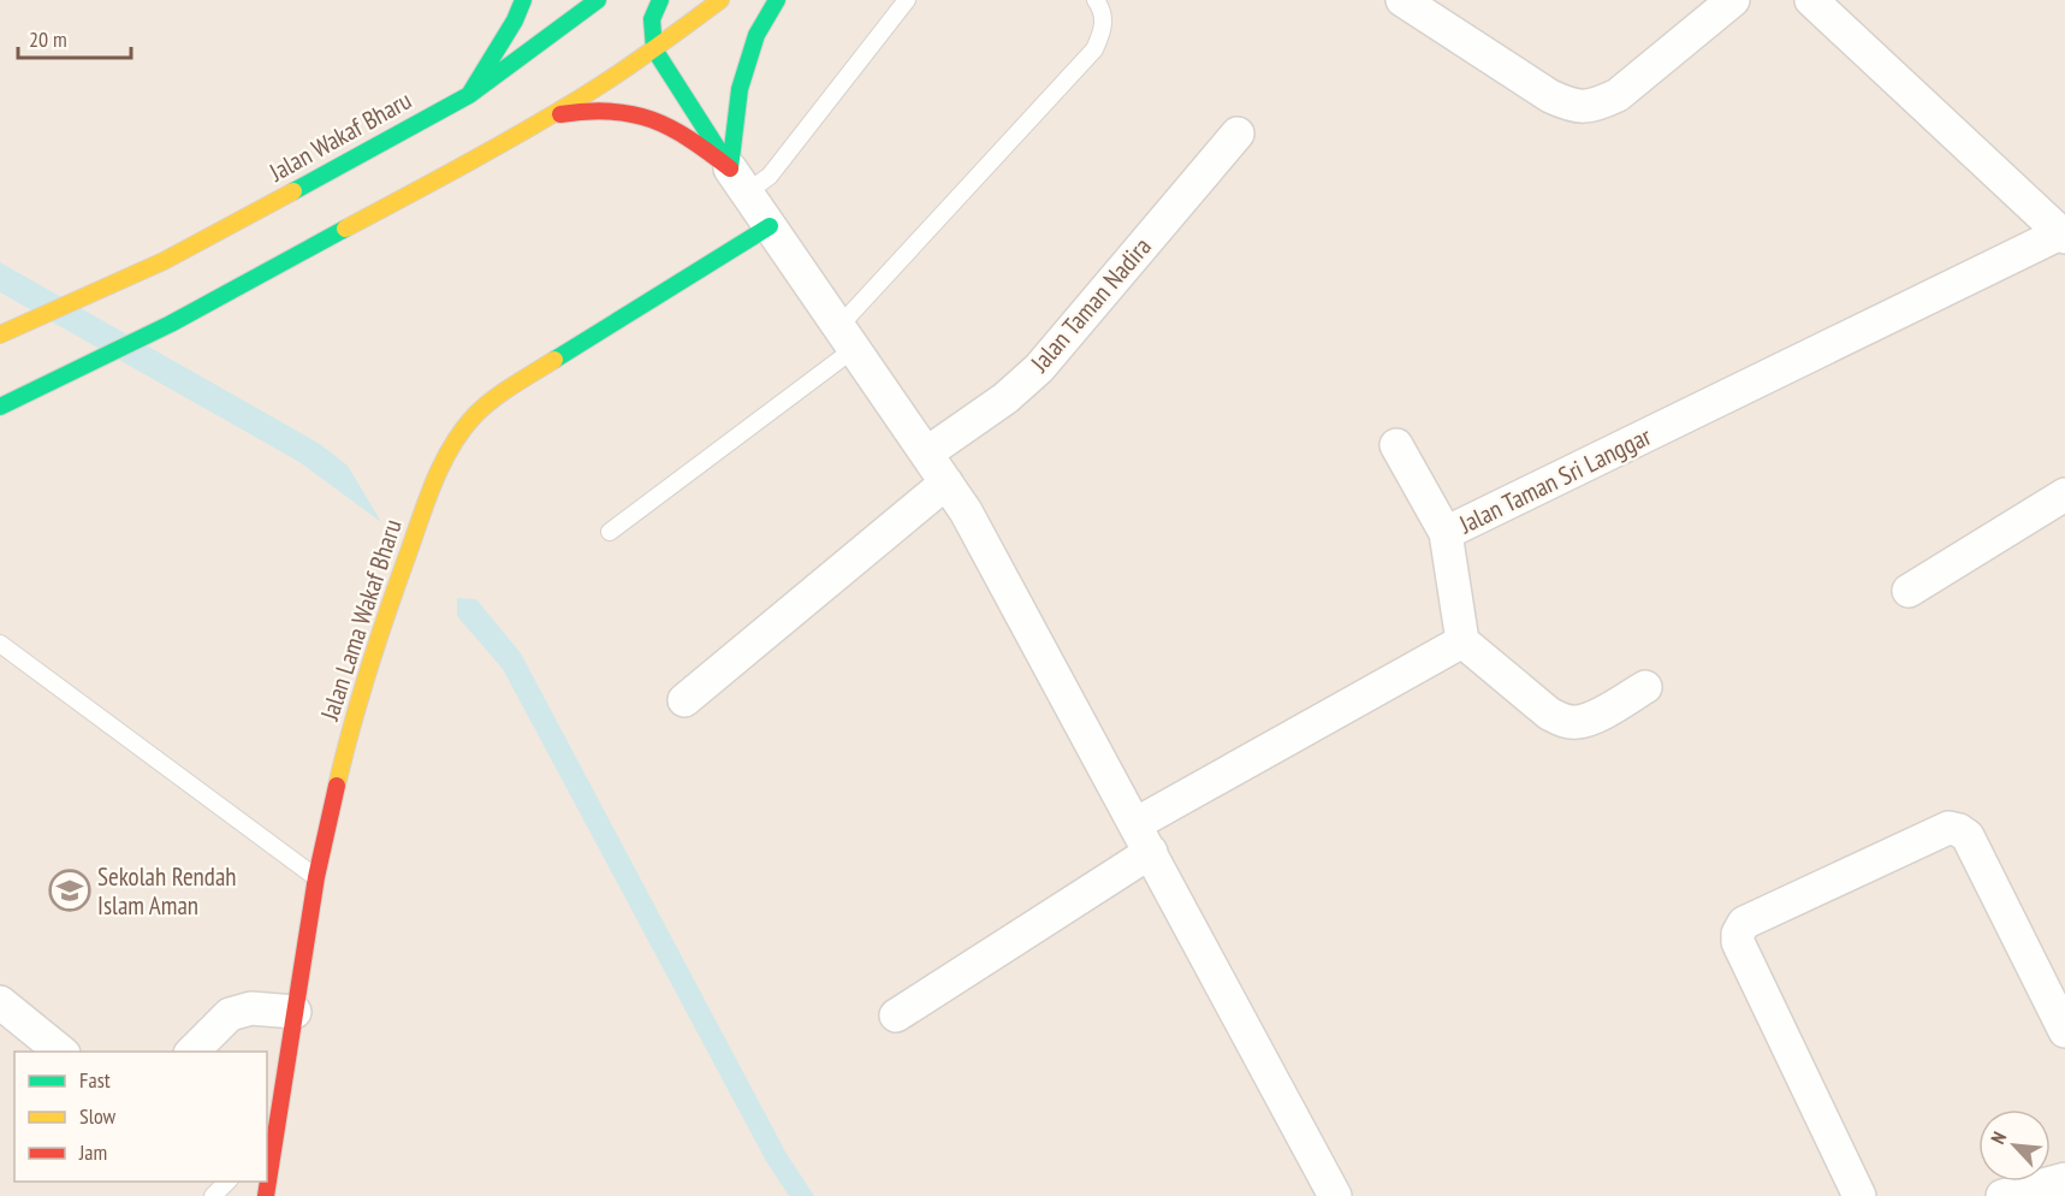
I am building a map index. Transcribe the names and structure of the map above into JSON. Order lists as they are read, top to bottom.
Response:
{
  "streets": {
    "main road": ["Jalan Wakaf Bharu", "Jalan Lama Wakaf Bharu"],
    "street": ["Jalan Taman Nadira", "Jalan Taman Sri Langgar"]
  },
  "places": {
    "school or university": ["Sekolah Rendah Islam Aman"]
  },
  "legend": ["Fast", "Slow", "Jam"],
  "scale_bar": "20 m",
  "north": "top left"
}
